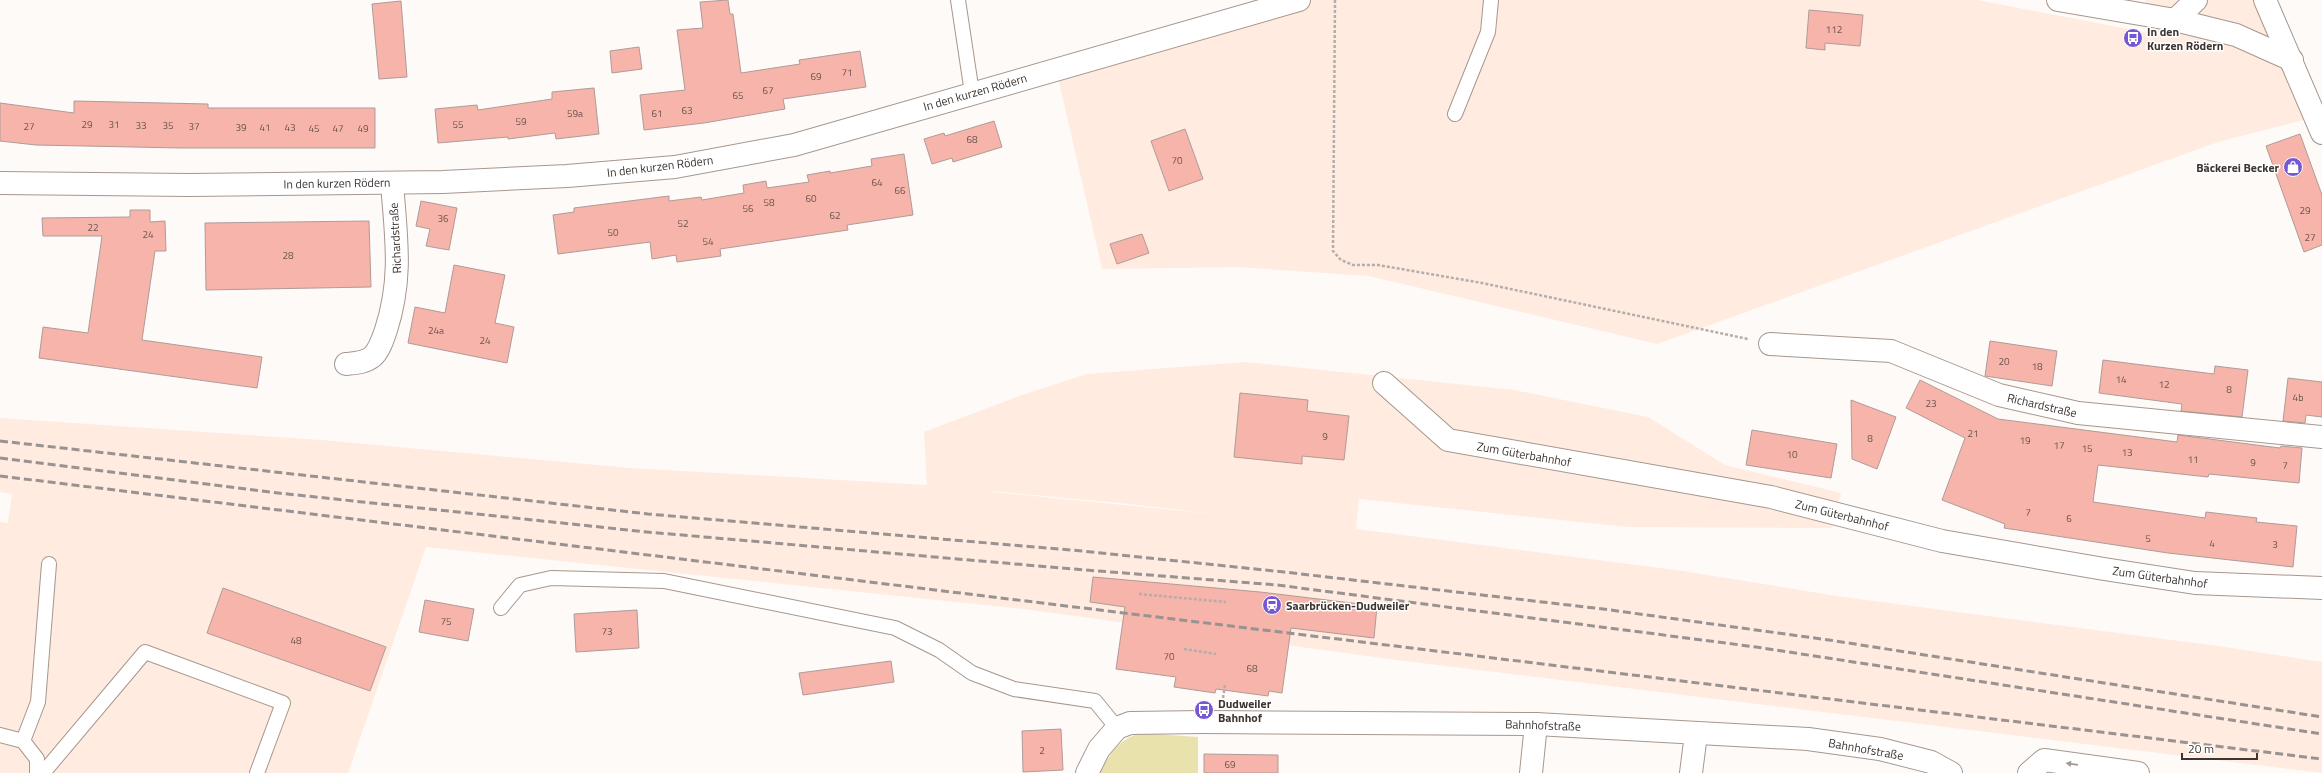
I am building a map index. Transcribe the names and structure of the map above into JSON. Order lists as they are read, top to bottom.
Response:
{
  "streets": {
    "street": [
      "In den kurzen Rödern",
      "Richardstraße",
      "Zum Güterbahnhof",
      "Bahnhofstraße"
    ]
  },
  "crossings": [
    ["In den kurzen Rödern", "Richardstraße"]
  ],
  "places": {
    "bus stop": ["In den Kurzen Rödern", "Dudweiler Bahnhof"],
    "shop": ["Bäckerei Becker"],
    "station": ["Saarbrücken-Dudweiler"]
  },
  "house_numbers": [
    "112",
    "71",
    "69",
    "67",
    "65",
    "63",
    "59a",
    "61",
    "59",
    "29",
    "31",
    "55",
    "33",
    "35",
    "27",
    "37",
    "39",
    "41",
    "43",
    "45",
    "47",
    "49",
    "68",
    "70",
    "64",
    "66",
    "60",
    "58",
    "56",
    "29",
    "62",
    "36",
    "52",
    "22",
    "50",
    "24",
    "27",
    "54",
    "28",
    "24a",
    "24",
    "20",
    "18",
    "14",
    "12",
    "8",
    "4b",
    "23",
    "21",
    "9",
    "8",
    "19",
    "17",
    "15",
    "13",
    "10",
    "11",
    "9",
    "7",
    "7",
    "6",
    "5",
    "4",
    "3",
    "75",
    "73",
    "48",
    "70",
    "68",
    "2",
    "69"
  ],
  "scale_bar": "20 m"
}
